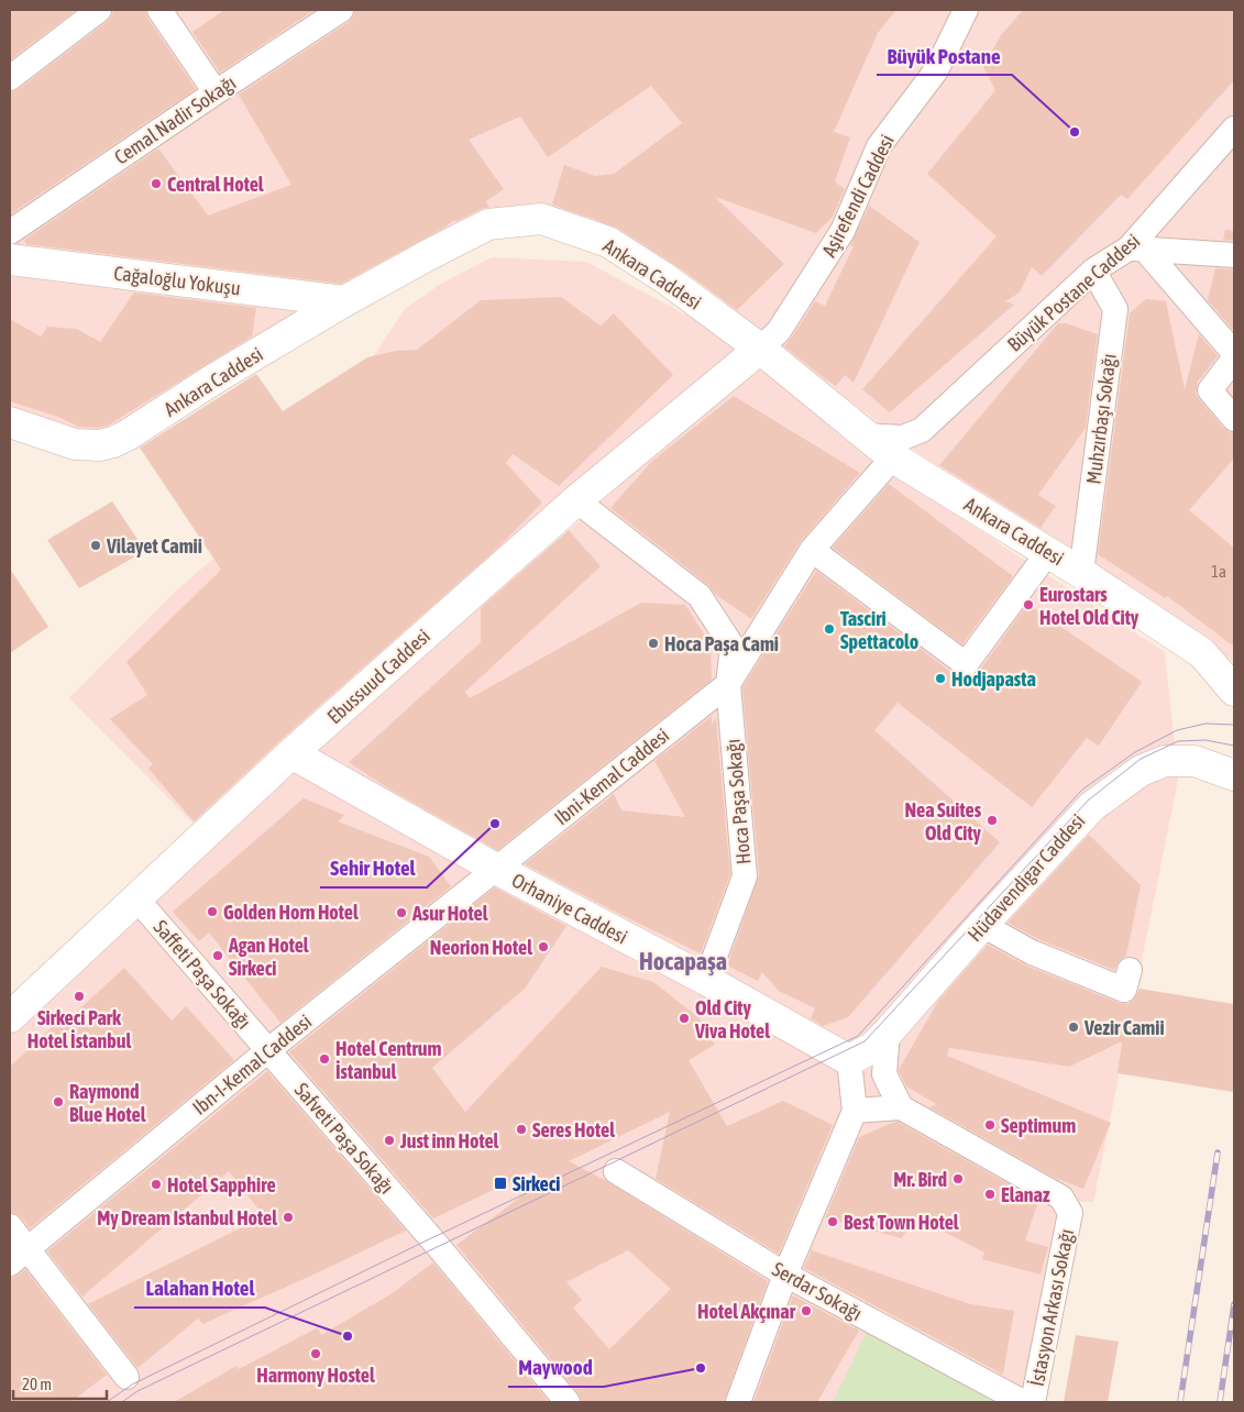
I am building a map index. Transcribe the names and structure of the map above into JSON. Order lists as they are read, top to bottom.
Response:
{
  "streets": {
    "main road": [
      "Ankara Caddesi",
      "Cağaloğlu Yokuşu",
      "Ebussuud Caddesi",
      "Hüdavendigar Caddesi",
      "Orhaniye Caddesi"
    ],
    "street": [
      "Cemal Nadir Sokağı",
      "Aşirefendi Caddesi",
      "Büyük Postane Caddesi",
      "Muhzırbaşı Sokağı",
      "Ibni-Kemal Caddesi",
      "Hoca Paşa Sokağı",
      "Saffeti Paşa Sokağı",
      "Ibn-I-Kemal Caddesi",
      "Safveti Paşa Sokağı",
      "Serdar Sokağı",
      "İstasyon Arkası Sokağı"
    ]
  },
  "crossings": [
    ["Aşirefendi Caddesi", "Ankara Caddesi"],
    ["Aşirefendi Caddesi", "Ebussuud Caddesi"],
    ["Ankara Caddesi", "Cağaloğlu Yokuşu"],
    ["Ankara Caddesi", "Büyük Postane Caddesi"],
    ["Ankara Caddesi", "Muhzırbaşı Sokağı"],
    ["Ankara Caddesi", "Ebussuud Caddesi"],
    ["Büyük Postane Caddesi", "Muhzırbaşı Sokağı"],
    ["Ebussuud Caddesi", "Hoca Paşa Sokağı"],
    ["Ebussuud Caddesi", "Orhaniye Caddesi"],
    ["Ebussuud Caddesi", "Saffeti Paşa Sokağı"],
    ["Ibni-Kemal Caddesi", "Hoca Paşa Sokağı"],
    ["Ibni-Kemal Caddesi", "Orhaniye Caddesi"],
    ["Ibni-Kemal Caddesi", "Ibn-I-Kemal Caddesi"],
    ["Hoca Paşa Sokağı", "Orhaniye Caddesi"],
    ["Hüdavendigar Caddesi", "Orhaniye Caddesi"],
    ["Orhaniye Caddesi", "Ibn-I-Kemal Caddesi"],
    ["Saffeti Paşa Sokağı", "Ibn-I-Kemal Caddesi"],
    ["Saffeti Paşa Sokağı", "Safveti Paşa Sokağı"],
    ["Ibn-I-Kemal Caddesi", "Safveti Paşa Sokağı"]
  ],
  "districts": ["Hocapaşa"],
  "places": {
    "other": [
      "Büyük Postane",
      "Central Hotel",
      "Vilayet Camii",
      "Eurostars Hotel Old City",
      "Tasciri Spettacolo",
      "Hoca Paşa Cami",
      "Hodjapasta",
      "Nea Suites Old City",
      "Sehir Hotel",
      "Golden Horn Hotel",
      "Asur Hotel",
      "Neorion Hotel",
      "Agan Hotel Sirkeci",
      "Sirkeci Park Hotel İstanbul",
      "Old City Viva Hotel",
      "Vezir Camii",
      "Hotel Centrum İstanbul",
      "Raymond Blue Hotel",
      "Septimum",
      "Seres Hotel",
      "Just inn Hotel",
      "Mr. Bird",
      "Hotel Sapphire",
      "Elanaz",
      "My Dream Istanbul Hotel",
      "Best Town Hotel",
      "Hotel Akçınar",
      "Lalahan Hotel",
      "Harmony Hostel",
      "Maywood"
    ],
    "transit": ["Sirkeci"]
  },
  "house_numbers": ["1a"],
  "scale_bar": "20 m"
}
